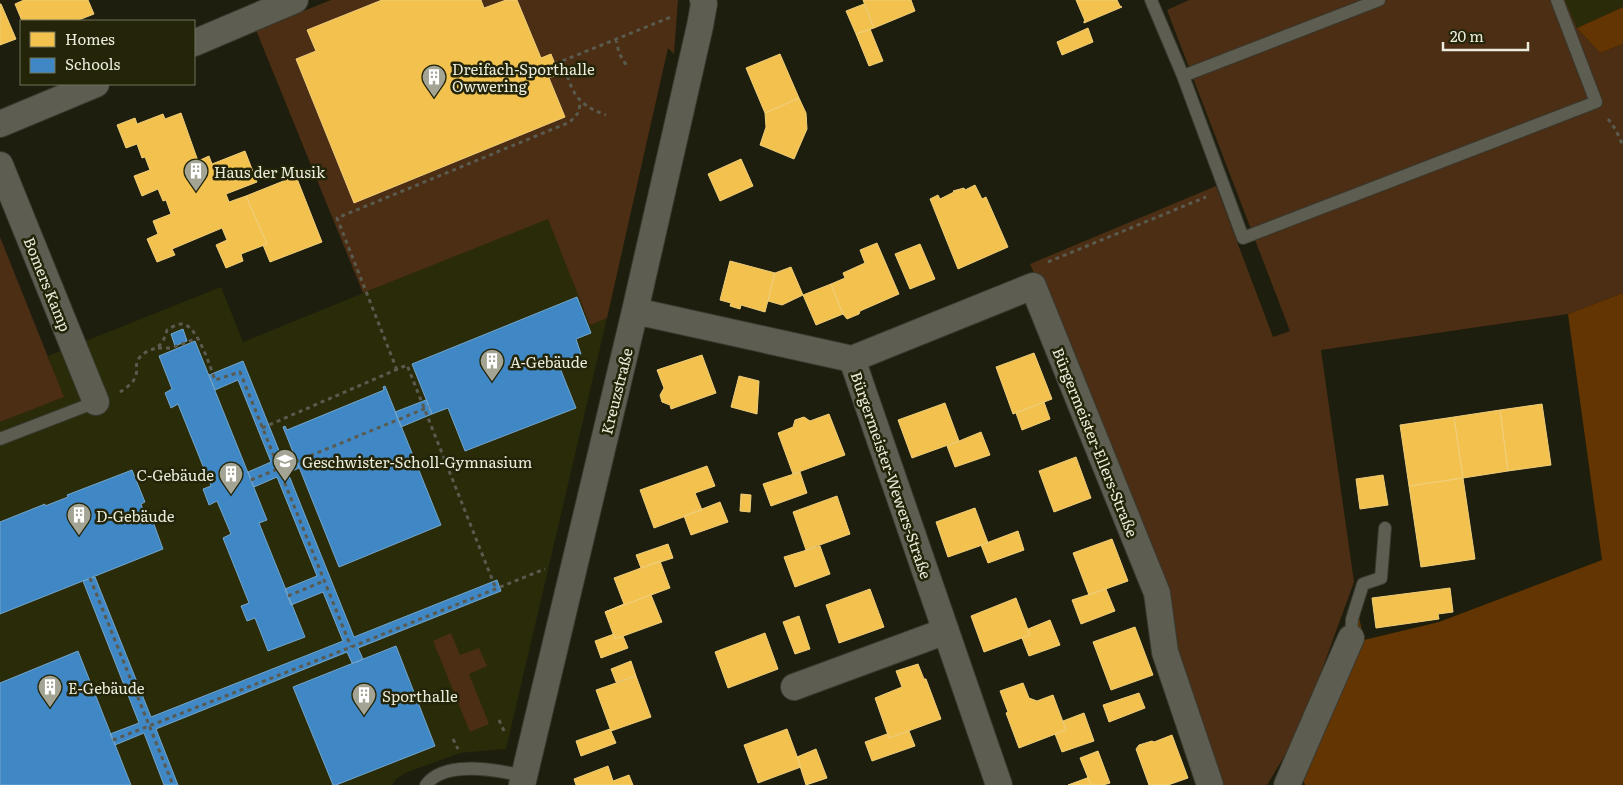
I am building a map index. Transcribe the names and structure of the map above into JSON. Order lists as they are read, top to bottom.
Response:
{
  "streets": {
    "street": [
      "Bomers Kamp",
      "Kreuzstraße",
      "Bürgermeister-Ellers-Straße",
      "Bürgermeister-Wewers-Straße"
    ]
  },
  "crossings": [
    ["Kreuzstraße", "Bürgermeister-Wewers-Straße"]
  ],
  "places": {
    "building": [
      "Dreifach-Sporthalle Owwering",
      "Haus der Musik",
      "A-Gebäude",
      "C-Gebäude",
      "D-Gebäude",
      "E-Gebäude",
      "Sporthalle"
    ],
    "school or university": ["Geschwister-Scholl-Gymnasium"]
  },
  "legend": ["Homes", "Schools"],
  "scale_bar": "20 m"
}
